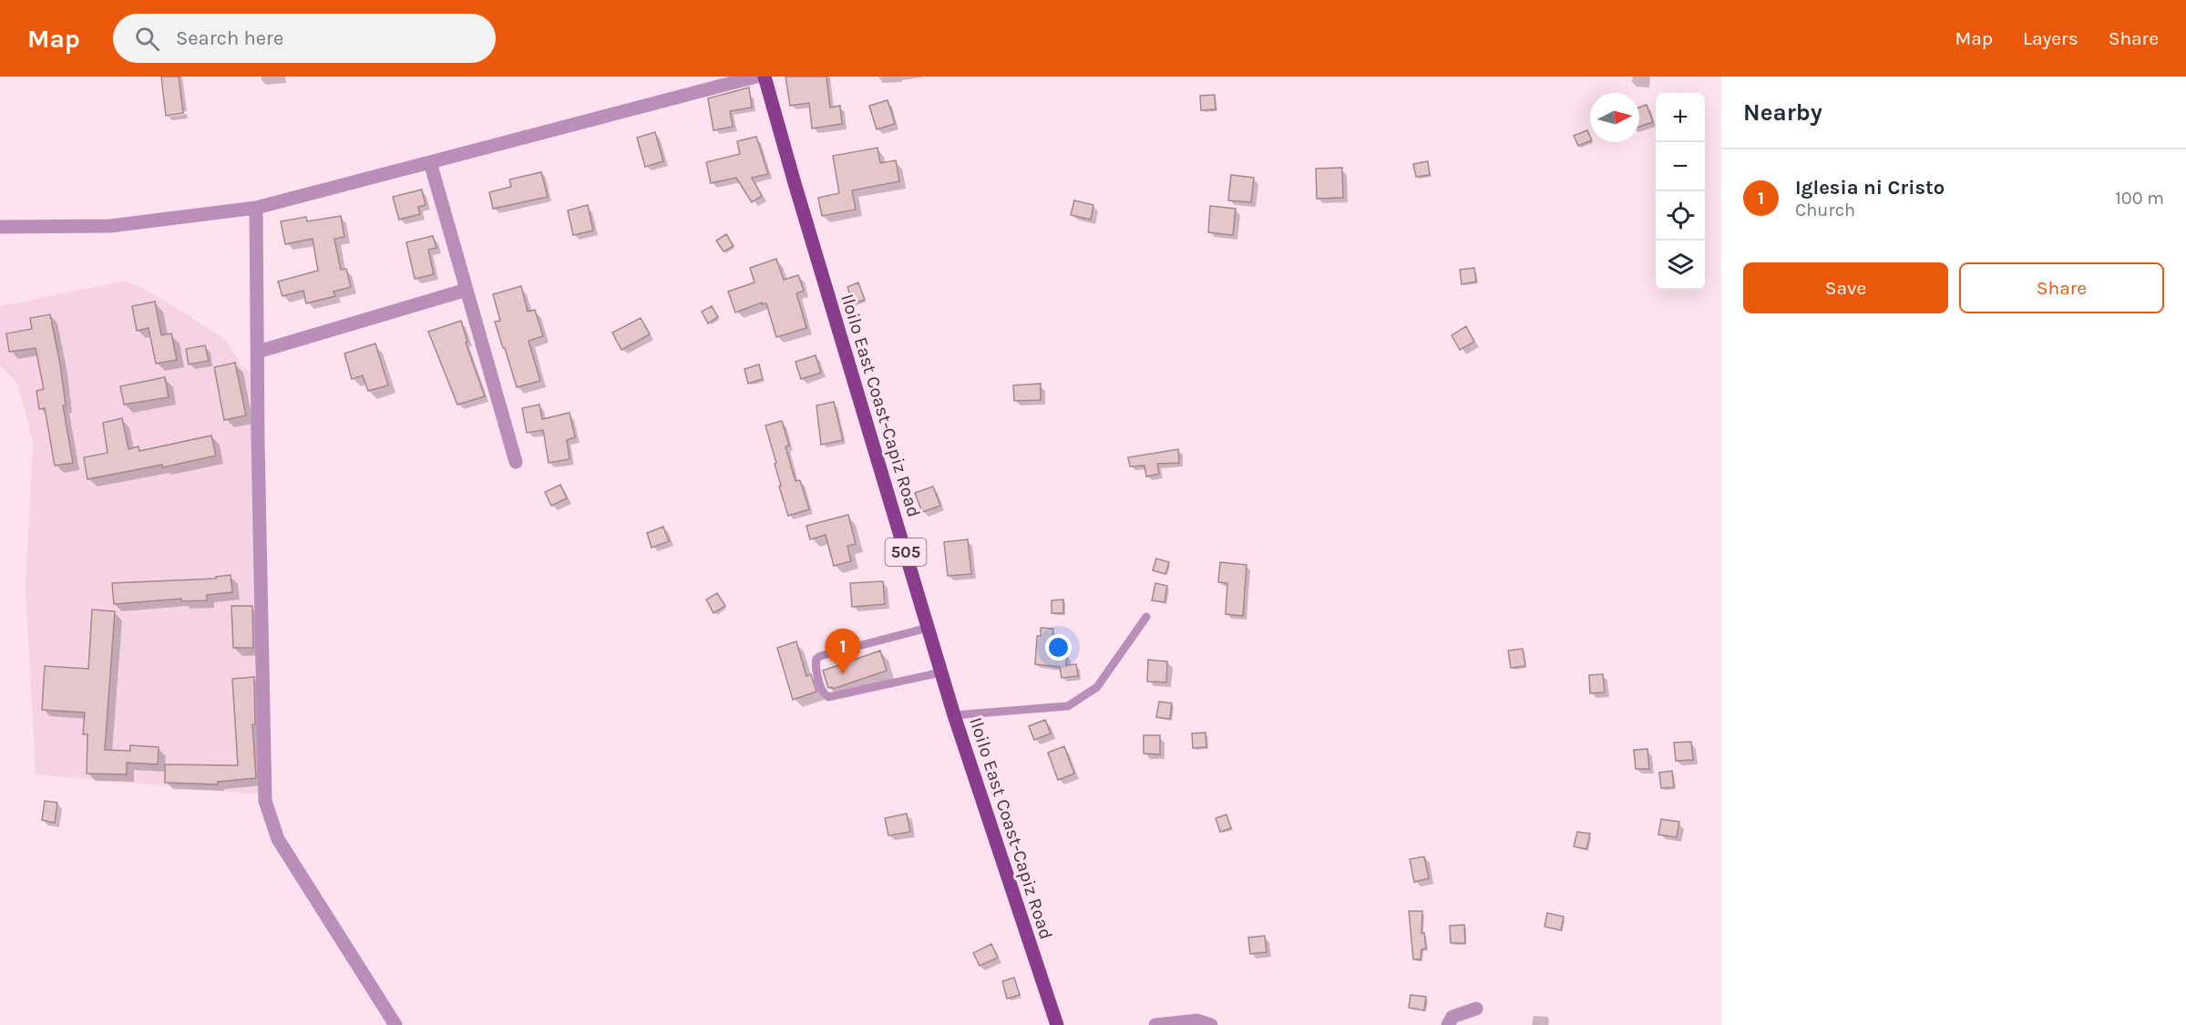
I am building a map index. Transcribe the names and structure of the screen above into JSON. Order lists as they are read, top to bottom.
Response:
{
  "streets": {
    "main road": ["Iloilo East Coast-Capiz Road", "505"]
  },
  "north": "right",
  "page": {
    "header": "Map",
    "search": "Search here",
    "nav": ["Map", "Layers", "Share"],
    "heading": "Nearby",
    "map_buttons": ["+", "−"],
    "list": [
      {
        "mark": "1",
        "name": "Iglesia ni Cristo",
        "note": "Church",
        "value": "100 m"
      }
    ],
    "buttons": ["Save", "Share"],
    "pins": "1"
  }
}
